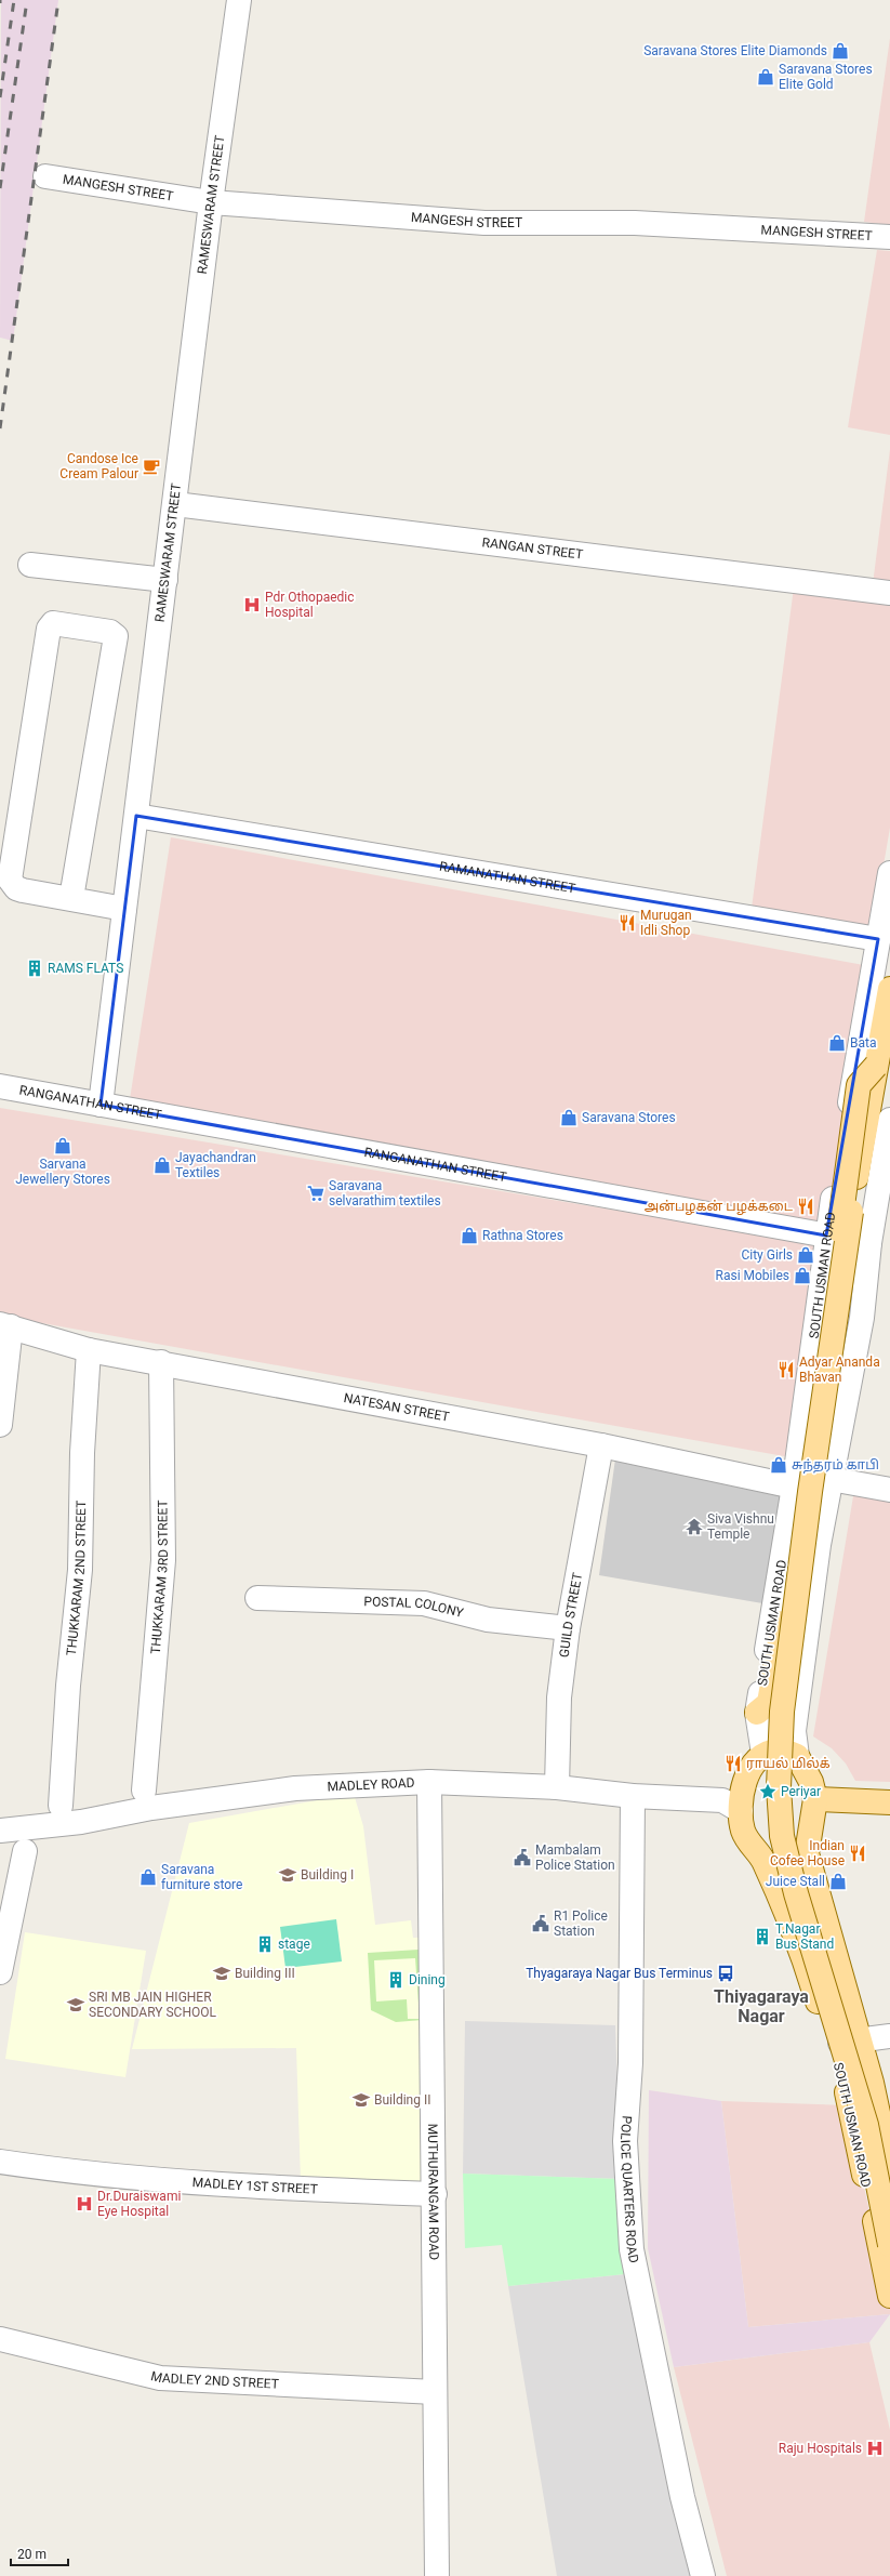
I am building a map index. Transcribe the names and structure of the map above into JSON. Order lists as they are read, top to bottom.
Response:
{
  "streets": {
    "main road": ["SOUTH USMAN ROAD"],
    "street": [
      "MANGESH STREET",
      "RAMESWARAM STREET",
      "RANGAN STREET",
      "RAMANATHAN STREET",
      "RANGANATHAN STREET",
      "NATESAN STREET",
      "THUKKARAM 3RD STREET",
      "THUKKARAM 2ND STREET",
      "POSTAL COLONY",
      "GUILD STREET",
      "MADLEY ROAD",
      "MADLEY 1ST STREET",
      "POLICE QUARTERS ROAD",
      "MUTHURANGAM ROAD",
      "MADLEY 2ND STREET"
    ]
  },
  "crossings": [
    ["MANGESH STREET", "RAMESWARAM STREET"],
    ["RAMESWARAM STREET", "RANGAN STREET"],
    ["RAMESWARAM STREET", "RAMANATHAN STREET"],
    ["RAMESWARAM STREET", "RANGANATHAN STREET"],
    ["RAMANATHAN STREET", "SOUTH USMAN ROAD"],
    ["RANGANATHAN STREET", "SOUTH USMAN ROAD"],
    ["SOUTH USMAN ROAD", "NATESAN STREET"],
    ["SOUTH USMAN ROAD", "MADLEY ROAD"],
    ["NATESAN STREET", "THUKKARAM 3RD STREET"],
    ["NATESAN STREET", "THUKKARAM 2ND STREET"],
    ["NATESAN STREET", "GUILD STREET"],
    ["POSTAL COLONY", "GUILD STREET"],
    ["GUILD STREET", "MADLEY ROAD"],
    ["MADLEY ROAD", "POLICE QUARTERS ROAD"],
    ["MADLEY ROAD", "MUTHURANGAM ROAD"],
    ["MADLEY 1ST STREET", "MUTHURANGAM ROAD"],
    ["MUTHURANGAM ROAD", "MADLEY 2ND STREET"]
  ],
  "districts": ["Thiyagaraya Nagar"],
  "places": {
    "shop": [
      "Saravana Stores Elite Diamonds",
      "Saravana Stores Elite Gold",
      "Bata",
      "Saravana Stores",
      "Sarvana Jewellery Stores",
      "Jayachandran Textiles",
      "Rathna Stores",
      "City Girls",
      "Rasi Mobiles",
      "சுந்தரம் காபி",
      "Saravana furniture store",
      "Juice Stall"
    ],
    "cafe": ["Candose Ice Cream Palour"],
    "hospital": ["Pdr Othopaedic Hospital", "Dr.Duraiswami Eye Hospital", "Raju Hospitals"],
    "restaurant": [
      "Murugan Idli Shop",
      "அன்பழகன் பழக்கடை",
      "Adyar Ananda Bhavan",
      "ராயல் மில்க்",
      "Indian Cofee House"
    ],
    "building": [
      "RAMS FLATS",
      "T.Nagar Bus Stand",
      "stage",
      "Dining"
    ],
    "supermarket": ["Saravana selvarathim textiles"],
    "temple": ["Siva Vishnu Temple"],
    "place": ["Periyar"],
    "public building": ["Mambalam Police Station", "R1 Police Station"],
    "school or university": [
      "Building I",
      "Building III",
      "SRI MB JAIN HIGHER SECONDARY SCHOOL",
      "Building II"
    ],
    "bus stop": ["Thyagaraya Nagar Bus Terminus"]
  },
  "scale_bar": "20 m"
}
